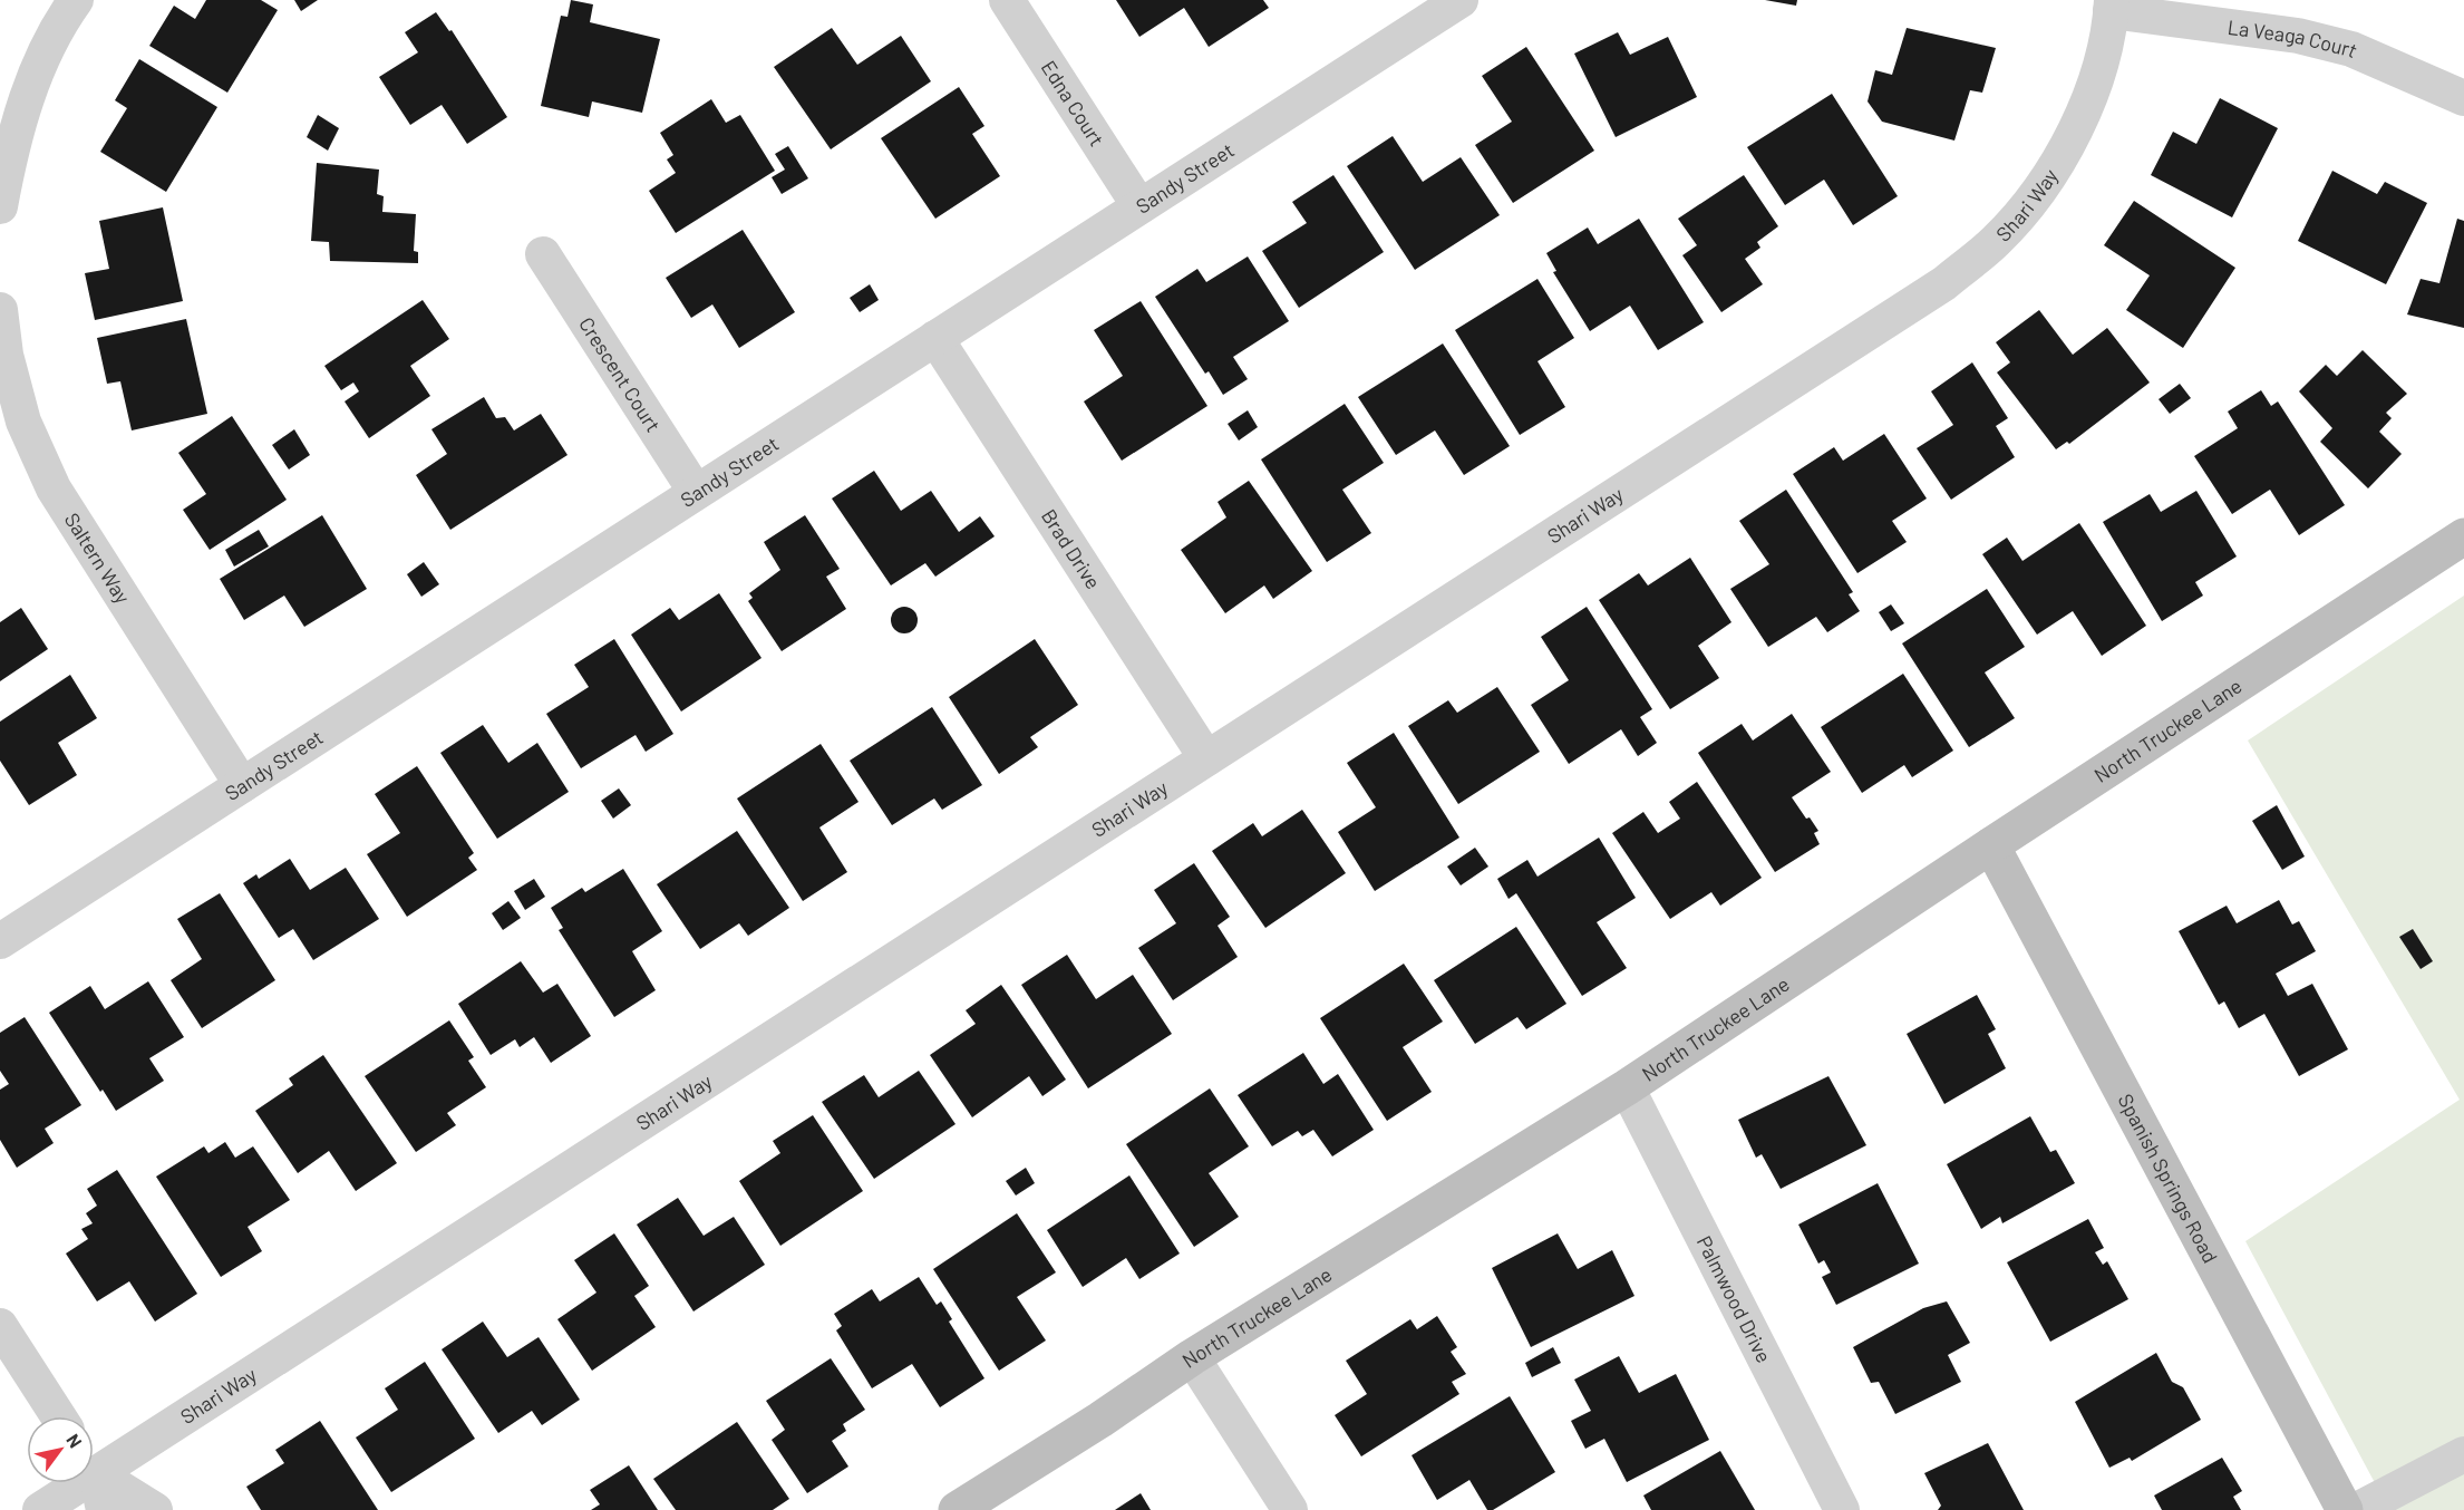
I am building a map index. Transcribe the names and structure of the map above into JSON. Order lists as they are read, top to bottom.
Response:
{
  "streets": {
    "street": [
      "La Veaga Court",
      "Edna Court",
      "Sandy Street",
      "Shari Way",
      "Crescent Court",
      "Brad Drive",
      "Saltern Way",
      "North Truckee Lane",
      "Spanish Springs Road",
      "Palmwood Drive"
    ]
  },
  "crossings": [
    ["La Veaga Court", "Shari Way"],
    ["Edna Court", "Sandy Street"],
    ["Sandy Street", "Crescent Court"],
    ["Sandy Street", "Brad Drive"],
    ["Sandy Street", "Saltern Way"],
    ["Shari Way", "Brad Drive"],
    ["North Truckee Lane", "Spanish Springs Road"],
    ["North Truckee Lane", "Palmwood Drive"]
  ],
  "north": "top right"
}
